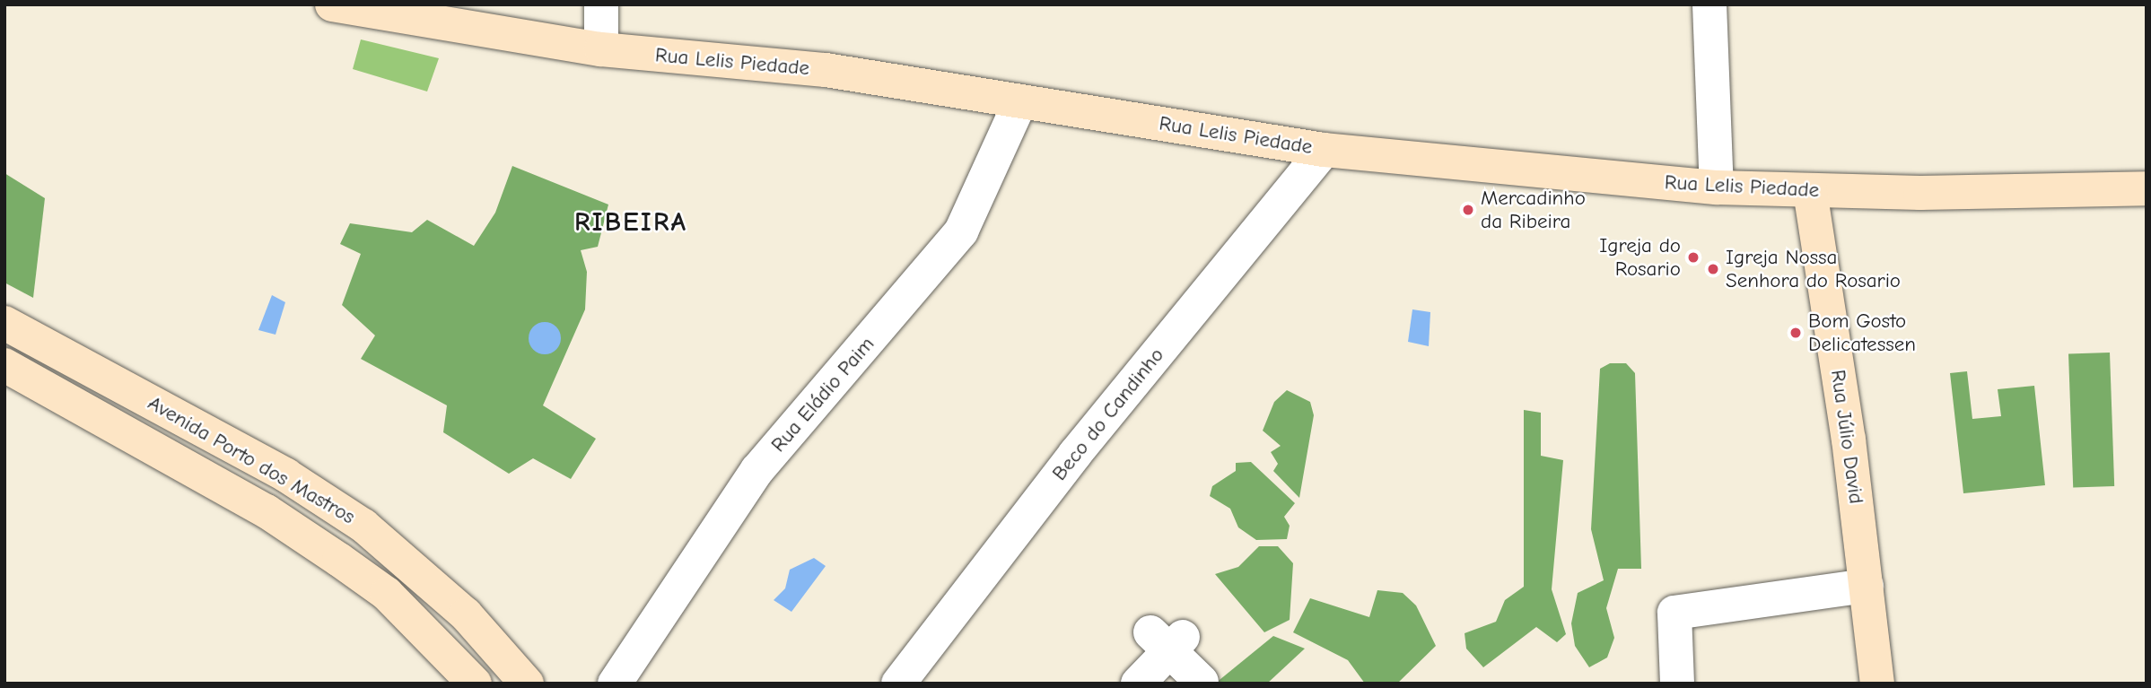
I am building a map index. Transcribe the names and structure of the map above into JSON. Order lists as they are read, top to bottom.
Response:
{
  "streets": {
    "main road": ["Rua Lelis Piedade", "Rua Júlio David", "Avenida Porto dos Mastros"],
    "street": ["Rua Eládio Paim", "Beco do Candinho"]
  },
  "crossings": [
    ["Rua Lelis Piedade", "Rua Eládio Paim"],
    ["Rua Lelis Piedade", "Beco do Candinho"],
    ["Rua Lelis Piedade", "Rua Júlio David"]
  ],
  "districts": ["RIBEIRA"],
  "places": [
    "Mercadinho da Ribeira",
    "Igreja do Rosario",
    "Igreja Nossa Senhora do Rosario",
    "Bom Gosto Delicatessen"
  ]
}
